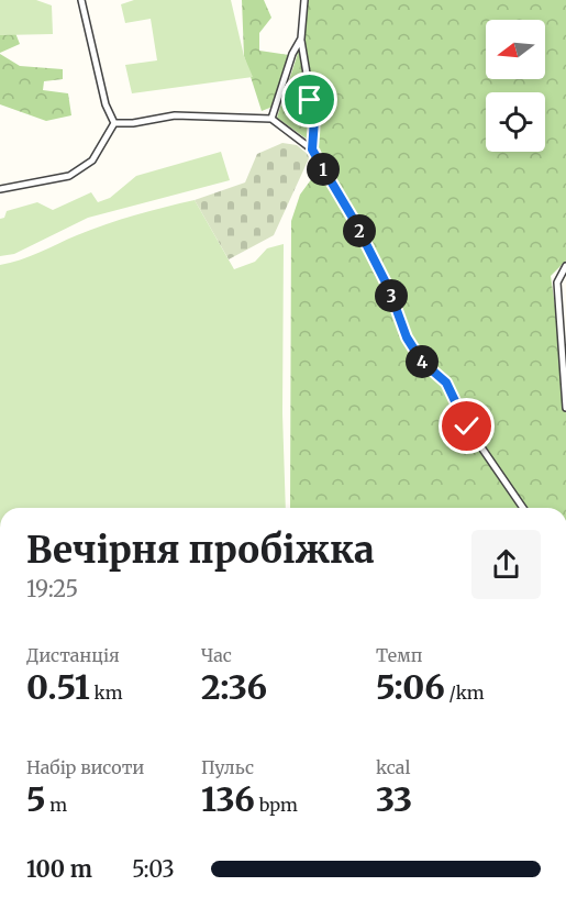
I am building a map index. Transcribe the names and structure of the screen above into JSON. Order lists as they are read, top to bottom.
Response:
{
  "north": "left",
  "page": {
    "pins": [
      "1",
      "2",
      "3",
      "4"
    ],
    "heading": ["Вечірня пробіжка", "19:25"],
    "stats": [
      ["Дистанція", "0.51 km"],
      ["Час", "2:36"],
      ["Темп", "5:06 /km"],
      ["Набір висоти", "5 m"],
      ["Пульс", "136 bpm"],
      ["kcal", "33"]
    ],
    "list": [
      {
        "name": "100 m",
        "note": "5:03"
      }
    ]
  }
}
